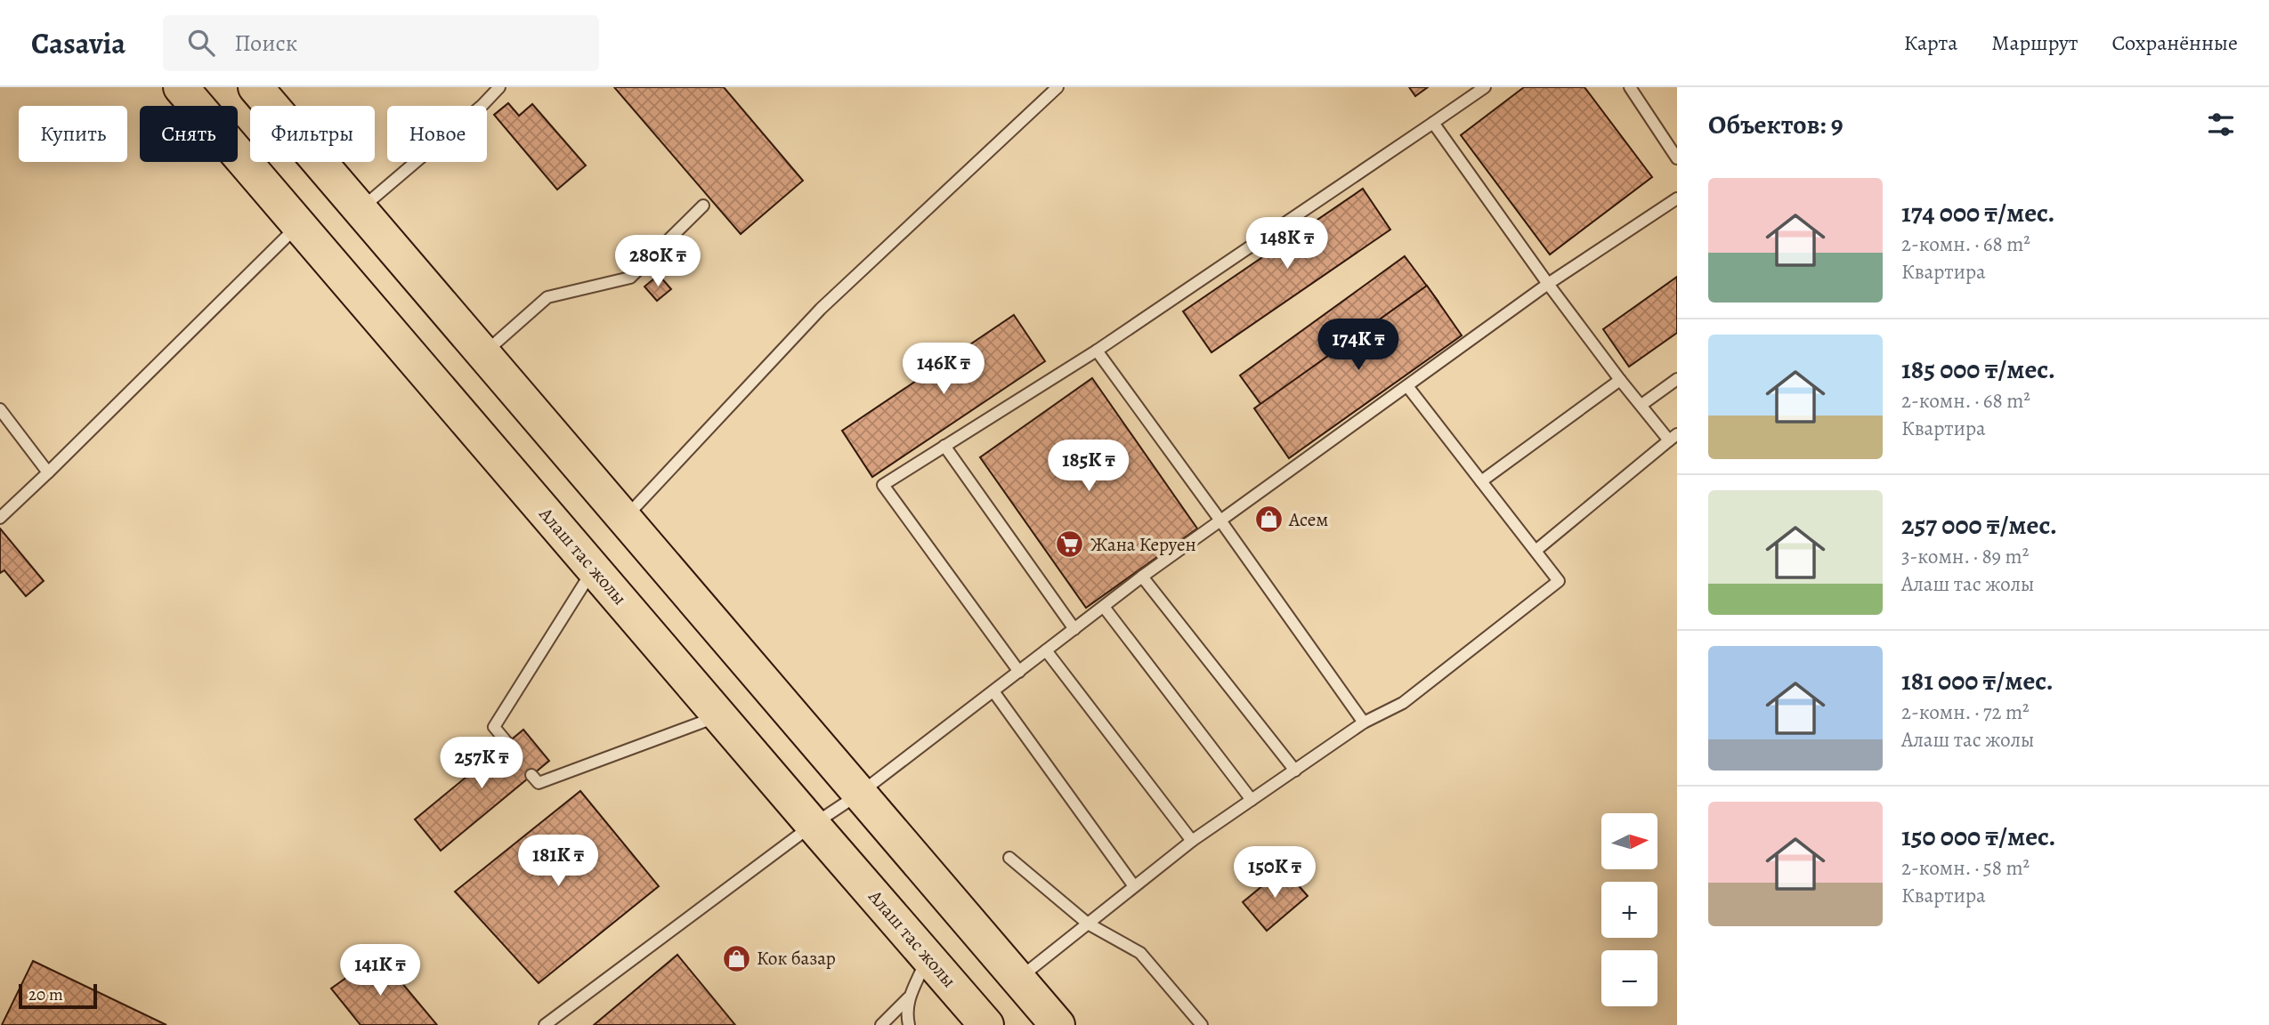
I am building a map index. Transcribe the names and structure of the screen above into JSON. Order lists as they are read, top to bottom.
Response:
{
  "streets": {
    "main road": ["Алаш тас жолы"]
  },
  "places": {
    "shop": ["Асем", "Кок базар"],
    "supermarket": ["Жана Керуен"]
  },
  "scale_bar": "20 m",
  "north": "right",
  "page": {
    "header": "Casavia",
    "search": "Поиск",
    "nav": ["Карта", "Маршрут", "Сохранённые"],
    "heading": "Объектов: 9",
    "chip": [
      "Купить",
      "Снять",
      "Фильтры",
      "Новое"
    ],
    "list": [
      {
        "name": "174 000 ₸/мес.",
        "note": "2-комн. · 68 m² · Квартира"
      },
      {
        "name": "185 000 ₸/мес.",
        "note": "2-комн. · 68 m² · Квартира"
      },
      {
        "name": "257 000 ₸/мес.",
        "note": "3-комн. · 89 m² · Алаш тас жолы"
      },
      {
        "name": "181 000 ₸/мес.",
        "note": "2-комн. · 72 m² · Алаш тас жолы"
      },
      {
        "name": "150 000 ₸/мес.",
        "note": "2-комн. · 58 m² · Квартира"
      }
    ],
    "price": [
      "148K ₸",
      "280K ₸",
      "174K ₸",
      "146K ₸",
      "185K ₸",
      "257K ₸",
      "181K ₸",
      "150K ₸",
      "141K ₸"
    ],
    "map_buttons": ["+", "−"],
    "scale": "20 m"
  }
}
